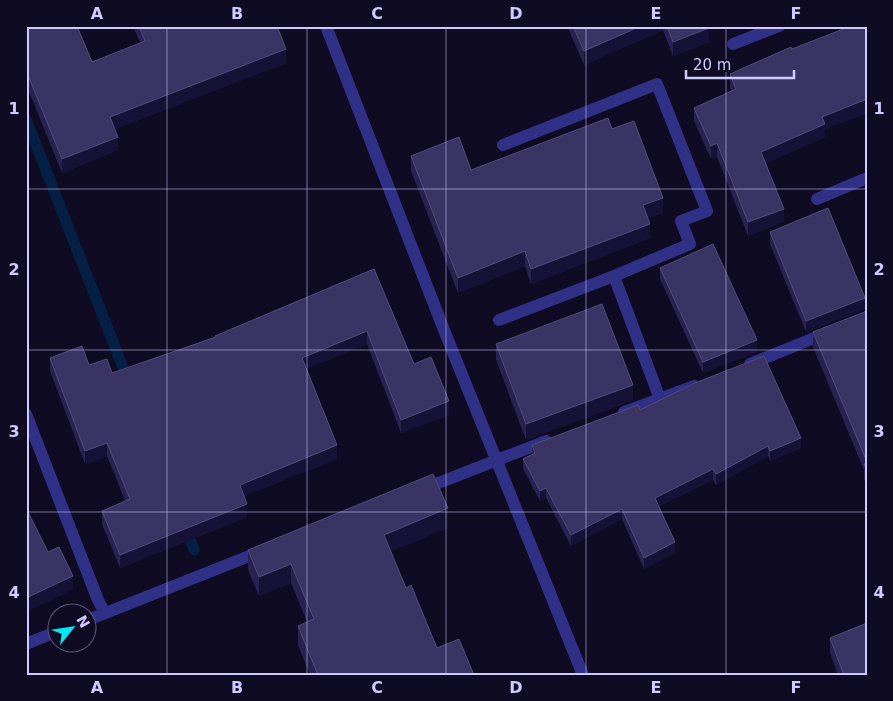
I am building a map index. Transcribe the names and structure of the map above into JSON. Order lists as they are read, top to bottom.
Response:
{
  "scale_bar": "20 m",
  "north": "top right",
  "grid": {
    "columns": [
      "A",
      "B",
      "C",
      "D",
      "E",
      "F"
    ],
    "rows": [
      "1",
      "2",
      "3",
      "4"
    ]
  }
}
